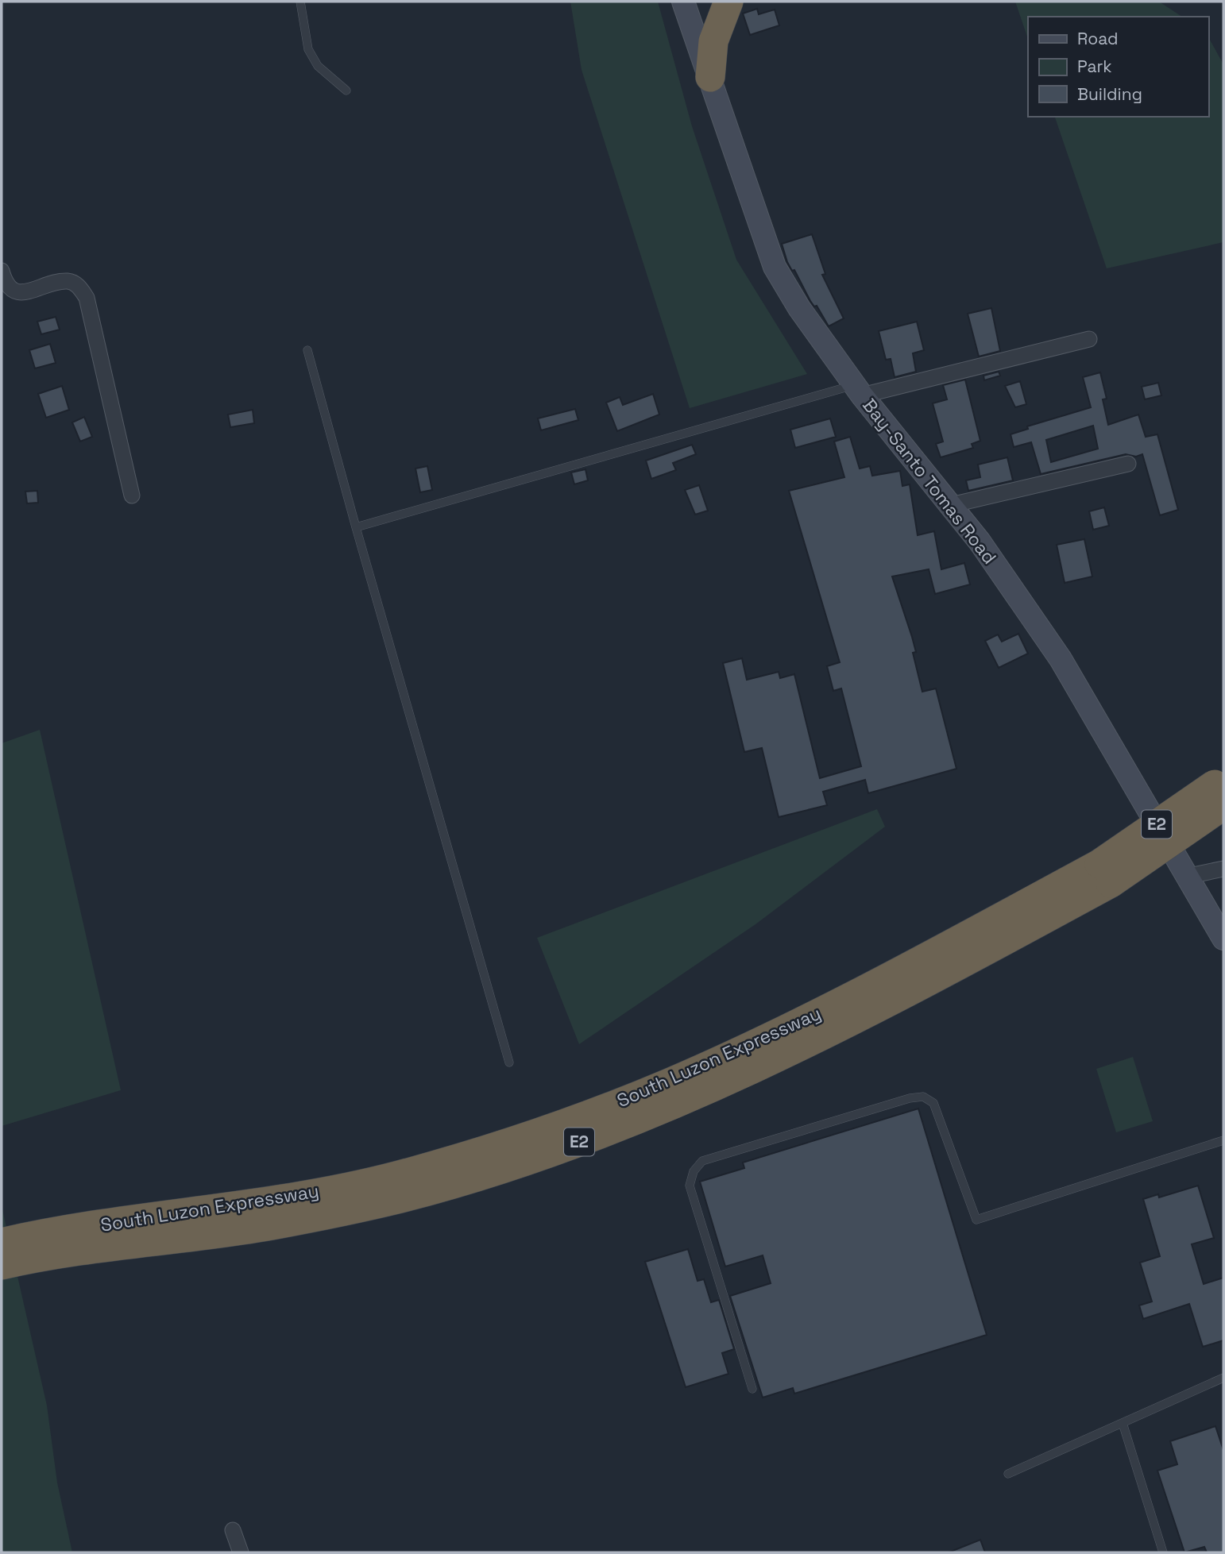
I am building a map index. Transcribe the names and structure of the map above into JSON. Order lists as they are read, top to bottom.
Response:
{
  "streets": {
    "highway": ["E2", "South Luzon Expressway"],
    "main road": ["Bay-Santo Tomas Road"]
  },
  "legend": ["Road", "Park", "Building"]
}
